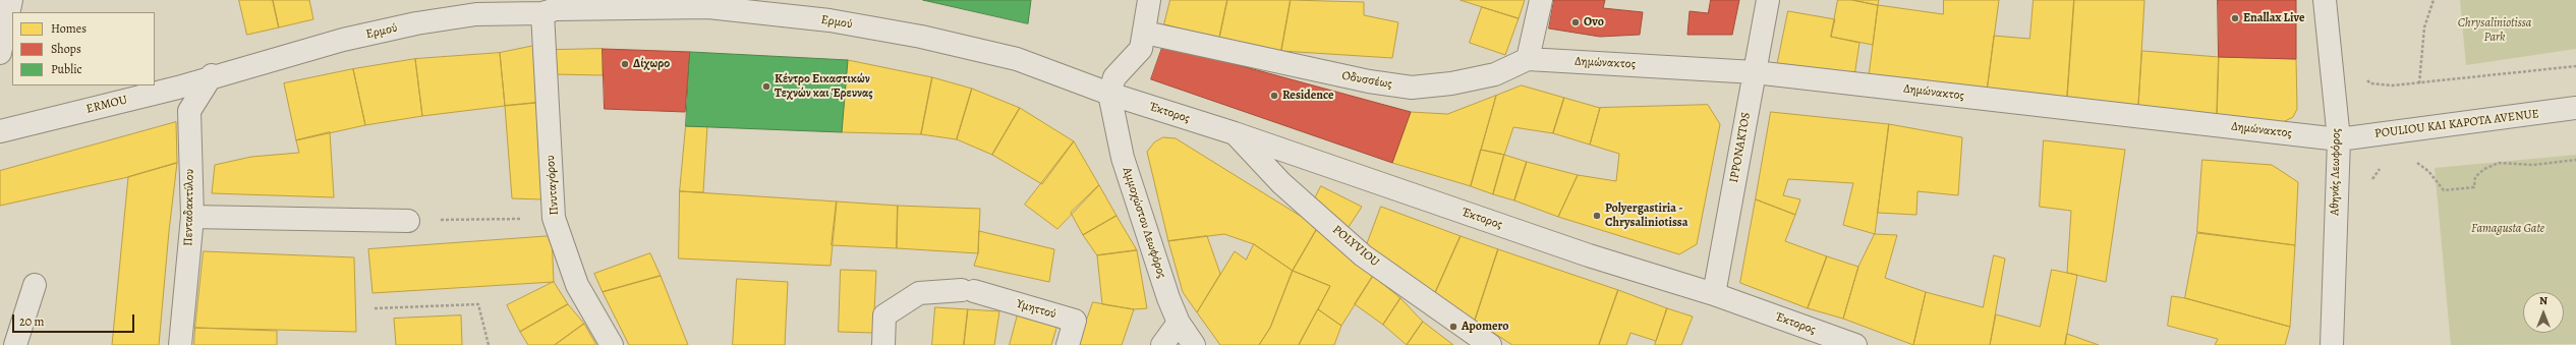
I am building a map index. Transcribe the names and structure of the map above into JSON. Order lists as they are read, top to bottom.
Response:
{
  "streets": {
    "street": [
      "Ερμού",
      "Δημώνακτος",
      "Οδυσσέως",
      "ERMOU",
      "Έκτορος",
      "POULIOU KAI KAPOTA AVENUE",
      "IPPONAKTOS",
      "Αθηνάς Λεωφόρος",
      "Πνυταγόρου",
      "Πενταδακτύλου",
      "Αμμοχώστου Λεωφόρος",
      "POLYVIOU",
      "Υμηττού"
    ]
  },
  "crossings": [
    ["Ερμού", "ERMOU"],
    ["Ερμού", "Έκτορος"],
    ["Ερμού", "Πνυταγόρου"],
    ["Ερμού", "Πενταδακτύλου"],
    ["Ερμού", "Αμμοχώστου Λεωφόρος"],
    ["Δημώνακτος", "Οδυσσέως"],
    ["Δημώνακτος", "POULIOU KAI KAPOTA AVENUE"],
    ["Δημώνακτος", "IPPONAKTOS"],
    ["Δημώνακτος", "Αθηνάς Λεωφόρος"],
    ["ERMOU", "Πενταδακτύλου"],
    ["Έκτορος", "IPPONAKTOS"],
    ["Έκτορος", "Αμμοχώστου Λεωφόρος"],
    ["Έκτορος", "POLYVIOU"],
    ["POULIOU KAI KAPOTA AVENUE", "Αθηνάς Λεωφόρος"]
  ],
  "parks": ["Chrysaliniotissa Park", "Famagusta Gate"],
  "places": [
    "Enallax Live",
    "Ovo",
    "Δίχωρο",
    "Κέντρο Εικαστικών Τεχνών και Έρευνας",
    "Residence",
    "Polyergastiria - Chrysaliniotissa",
    "Apomero"
  ],
  "legend": ["Homes", "Shops", "Public"],
  "scale_bar": "20 m",
  "north": "top"
}
